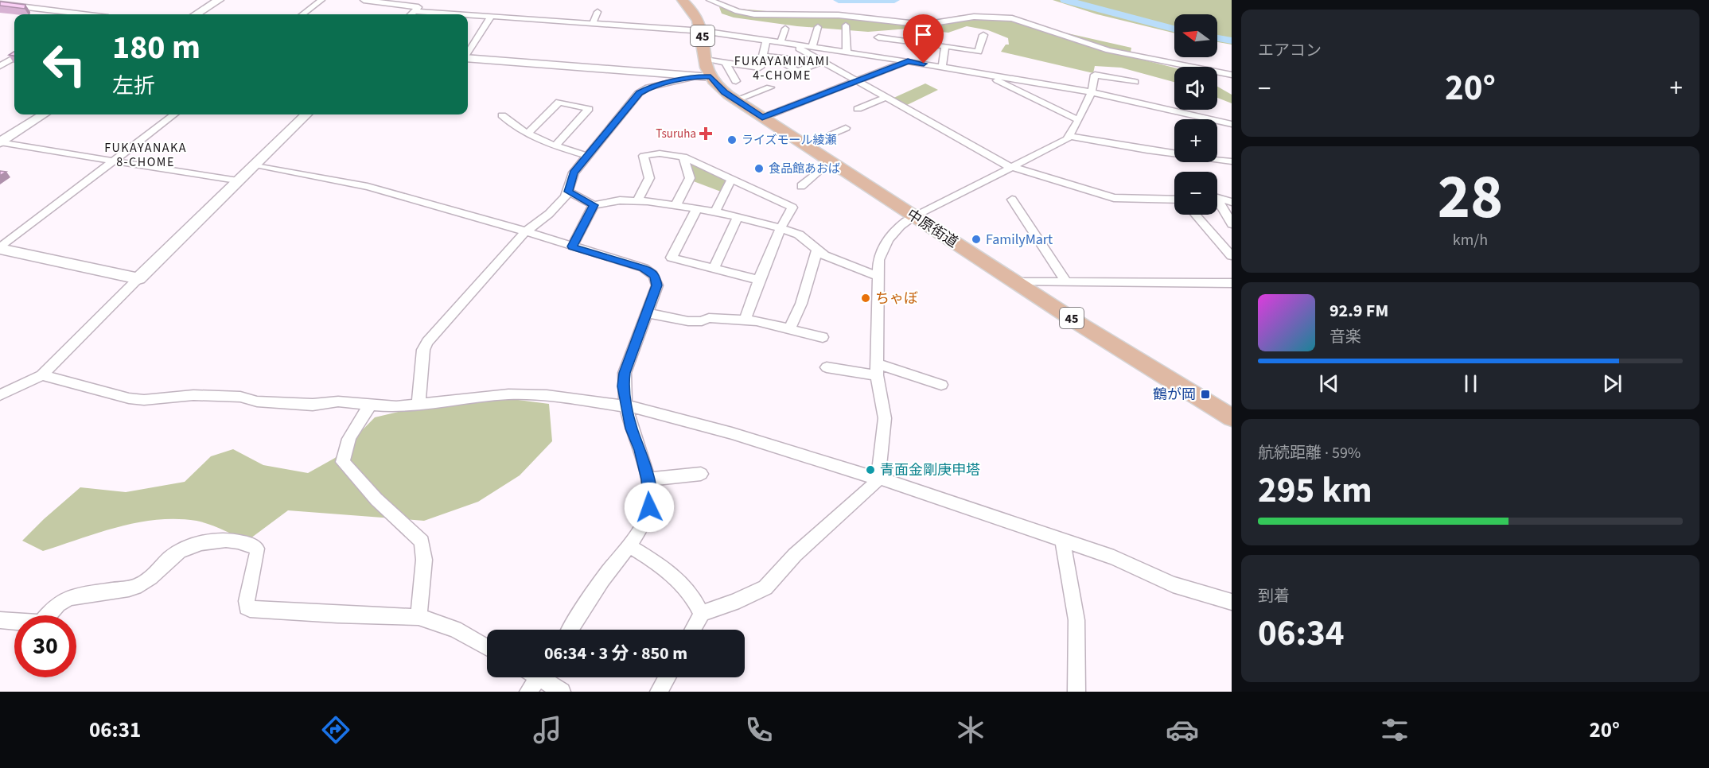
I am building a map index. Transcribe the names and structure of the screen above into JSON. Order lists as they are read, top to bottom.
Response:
{
  "streets": {
    "main road": ["45", "中原街道"]
  },
  "districts": ["FUKAYAMINAMI 4-CHOME", "FUKAYANAKA 8-CHOME"],
  "places": {
    "health": ["Tsuruha"],
    "other": [
      "ライズモール綾瀬",
      "食品館あおば",
      "FamilyMart",
      "ちゃぼ",
      "青面金剛庚申塔"
    ],
    "transit": ["鶴が岡"]
  },
  "north": "left",
  "page": {
    "tile": [
      "エアコン",
      ["28", "km/h"],
      ["航続距離 · 59%", "295 km"],
      ["到着", "06:34"]
    ],
    "map_buttons": ["+", "−"],
    "turn": ["180 m", "左折"],
    "heat": ["−", "20°", "+"],
    "song": ["92.9 FM", "音楽"],
    "limit": "30",
    "trip": "06:34 · 3 分 · 850 m",
    "tabs": ["06:31", "20°"]
  }
}
